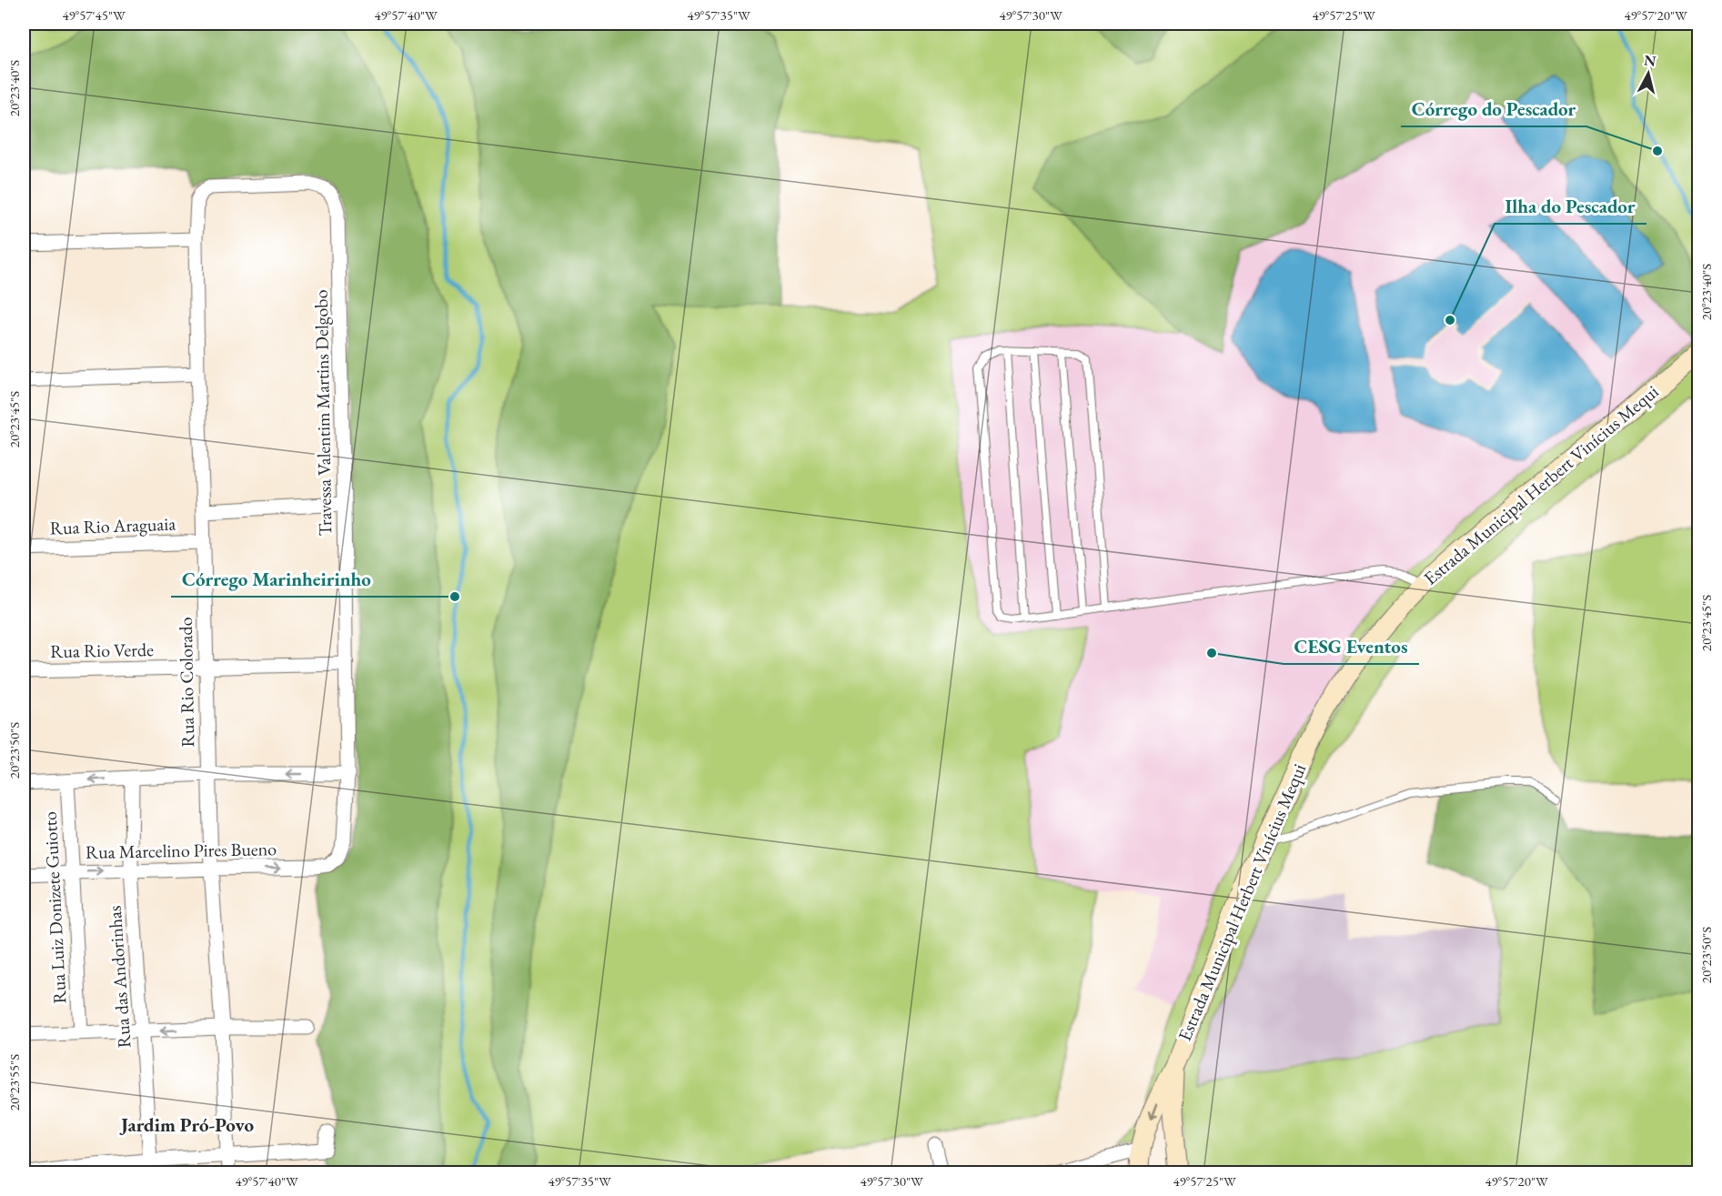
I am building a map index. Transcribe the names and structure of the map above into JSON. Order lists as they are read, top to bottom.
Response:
{
  "streets": {
    "main road": ["Estrada Municipal Herbert Vinícius Mequi"],
    "street": [
      "Travessa Valentim Martins Delgobo",
      "Rua Rio Araguaia",
      "Rua Rio Verde",
      "Rua Rio Colorado",
      "Rua Marcelino Pires Bueno",
      "Rua Luiz Donizete Guiotto",
      "Rua das Andorinhas"
    ]
  },
  "crossings": [
    ["Travessa Valentim Martins Delgobo", "Rua Rio Verde"],
    ["Travessa Valentim Martins Delgobo", "Rua Rio Colorado"],
    ["Travessa Valentim Martins Delgobo", "Rua Marcelino Pires Bueno"],
    ["Rua Rio Araguaia", "Rua Rio Colorado"],
    ["Rua Rio Verde", "Rua Rio Colorado"],
    ["Rua Rio Colorado", "Rua Marcelino Pires Bueno"],
    ["Rua Marcelino Pires Bueno", "Rua Luiz Donizete Guiotto"],
    ["Rua Marcelino Pires Bueno", "Rua das Andorinhas"]
  ],
  "districts": ["Jardim Pró-Povo"],
  "places": [
    "Córrego do Pescador",
    "Ilha do Pescador",
    "Córrego Marinheirinho",
    "CESG Eventos"
  ],
  "north": "top",
  "coordinates": [
    "49°57'45\"W",
    "49°57'40\"W",
    "49°57'35\"W",
    "49°57'30\"W",
    "49°57'25\"W",
    "49°57'20\"W",
    "20°23'40\"S",
    "20°23'45\"S",
    "20°23'50\"S",
    "20°23'55\"S"
  ]
}
